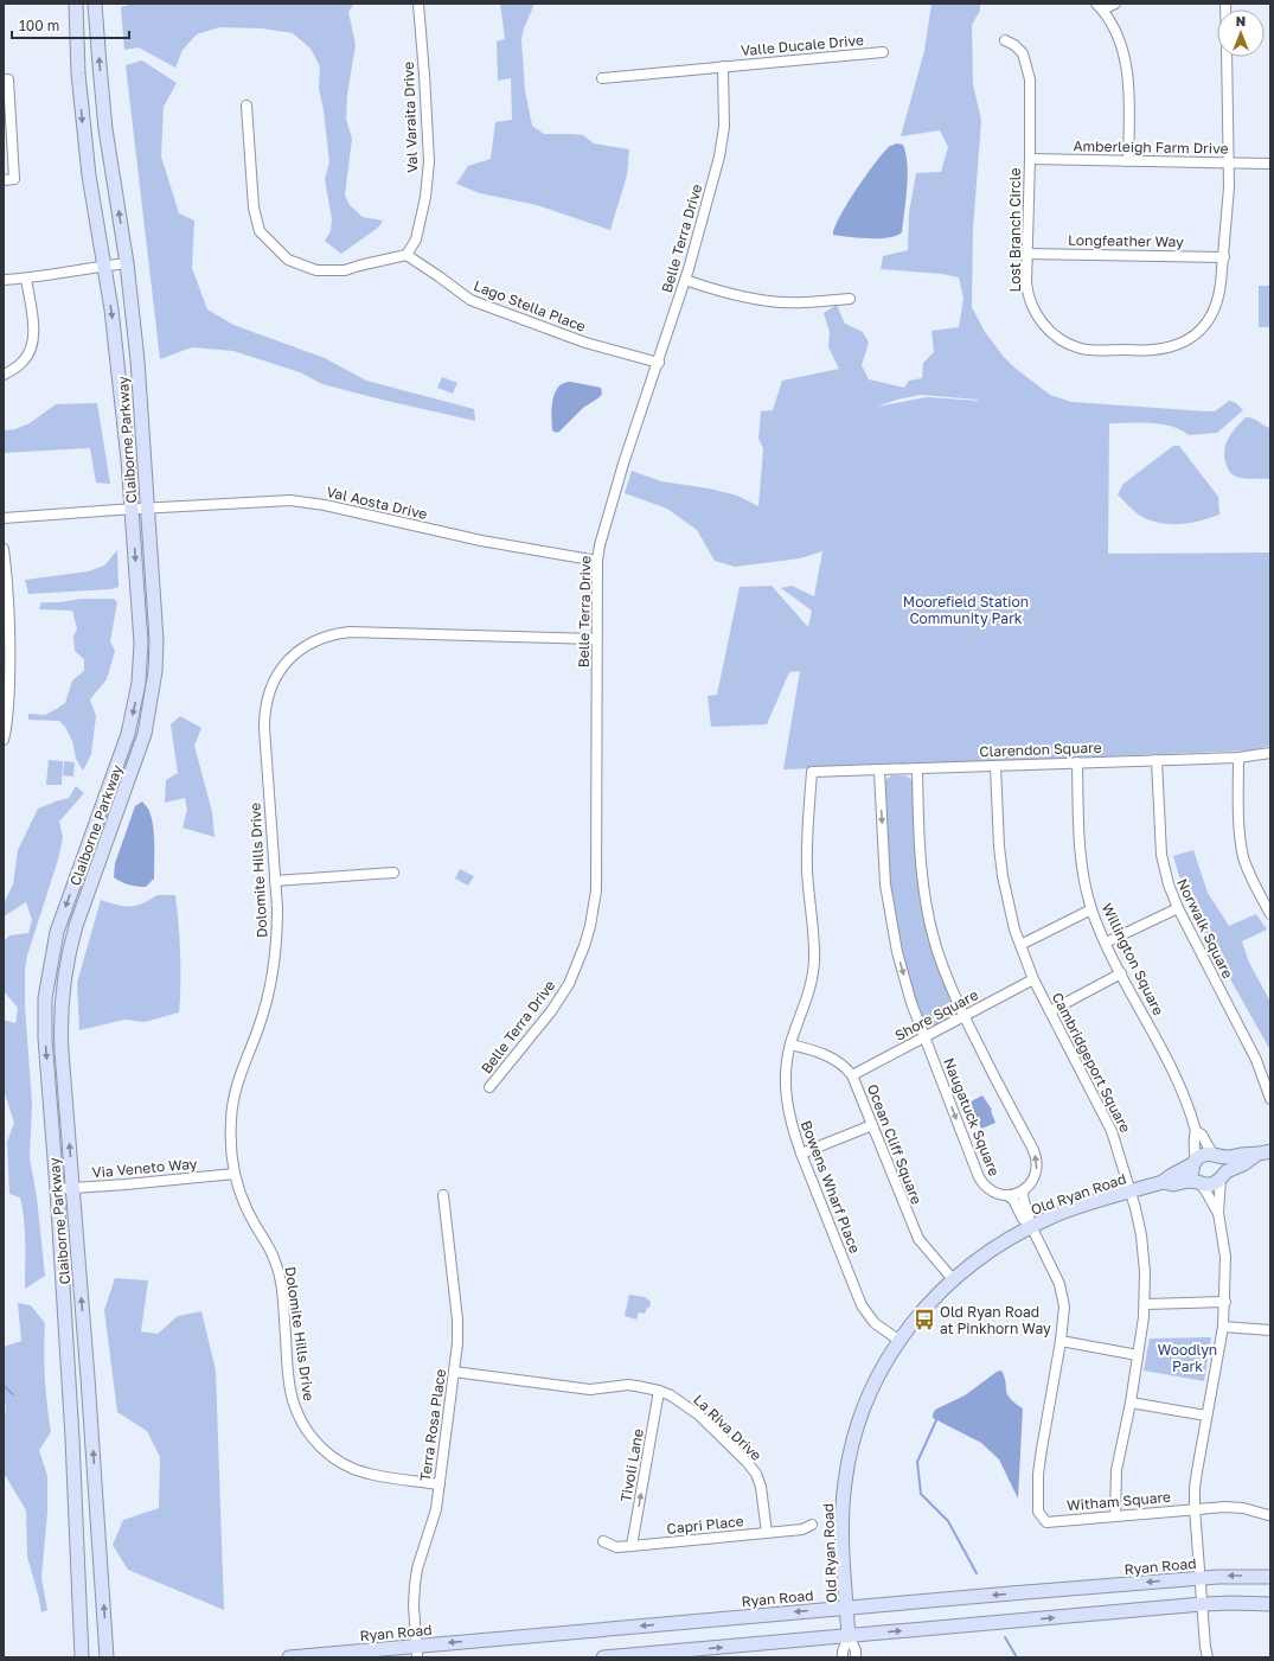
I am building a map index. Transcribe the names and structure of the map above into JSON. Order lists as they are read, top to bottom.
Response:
{
  "streets": {
    "main road": ["Claiborne Parkway", "Old Ryan Road", "Ryan Road"],
    "street": [
      "Valle Ducale Drive",
      "Val Varaita Drive",
      "Amberleigh Farm Drive",
      "Lost Branch Circle",
      "Belle Terra Drive",
      "Longfeather Way",
      "Lago Stella Place",
      "Val Aosta Drive",
      "Clarendon Square",
      "Dolomite Hills Drive",
      "Norwalk Square",
      "Willington Square",
      "Shore Square",
      "Cambridgeport Square",
      "Naugatuck Square",
      "Ocean Cliff Square",
      "Via Veneto Way",
      "Bowens Wharf Place",
      "Terra Rosa Place",
      "La Riva Drive",
      "Tivoli Lane",
      "Witham Square",
      "Capri Place"
    ]
  },
  "crossings": [
    ["Valle Ducale Drive", "Belle Terra Drive"],
    ["Val Varaita Drive", "Lago Stella Place"],
    ["Amberleigh Farm Drive", "Lost Branch Circle"],
    ["Lost Branch Circle", "Longfeather Way"],
    ["Belle Terra Drive", "Lago Stella Place"],
    ["Belle Terra Drive", "Val Aosta Drive"],
    ["Belle Terra Drive", "Dolomite Hills Drive"],
    ["Claiborne Parkway", "Val Aosta Drive"],
    ["Claiborne Parkway", "Via Veneto Way"],
    ["Clarendon Square", "Norwalk Square"],
    ["Clarendon Square", "Willington Square"],
    ["Clarendon Square", "Cambridgeport Square"],
    ["Clarendon Square", "Naugatuck Square"],
    ["Clarendon Square", "Bowens Wharf Place"],
    ["Dolomite Hills Drive", "Via Veneto Way"],
    ["Dolomite Hills Drive", "Terra Rosa Place"],
    ["Willington Square", "Old Ryan Road"],
    ["Shore Square", "Cambridgeport Square"],
    ["Shore Square", "Naugatuck Square"],
    ["Shore Square", "Ocean Cliff Square"],
    ["Cambridgeport Square", "Old Ryan Road"],
    ["Cambridgeport Square", "Witham Square"],
    ["Ocean Cliff Square", "Bowens Wharf Place"],
    ["Ocean Cliff Square", "Old Ryan Road"],
    ["Bowens Wharf Place", "Old Ryan Road"],
    ["Old Ryan Road", "Ryan Road"],
    ["Terra Rosa Place", "La Riva Drive"],
    ["Terra Rosa Place", "Ryan Road"],
    ["La Riva Drive", "Tivoli Lane"],
    ["La Riva Drive", "Capri Place"],
    ["Tivoli Lane", "Capri Place"]
  ],
  "one_way": ["Tivoli Lane"],
  "parks": ["Moorefield Station Community Park", "Woodlyn Park"],
  "places": {
    "bus stop": ["Old Ryan Road at Pinkhorn Way"]
  },
  "scale_bar": "100 m",
  "north": "top"
}
